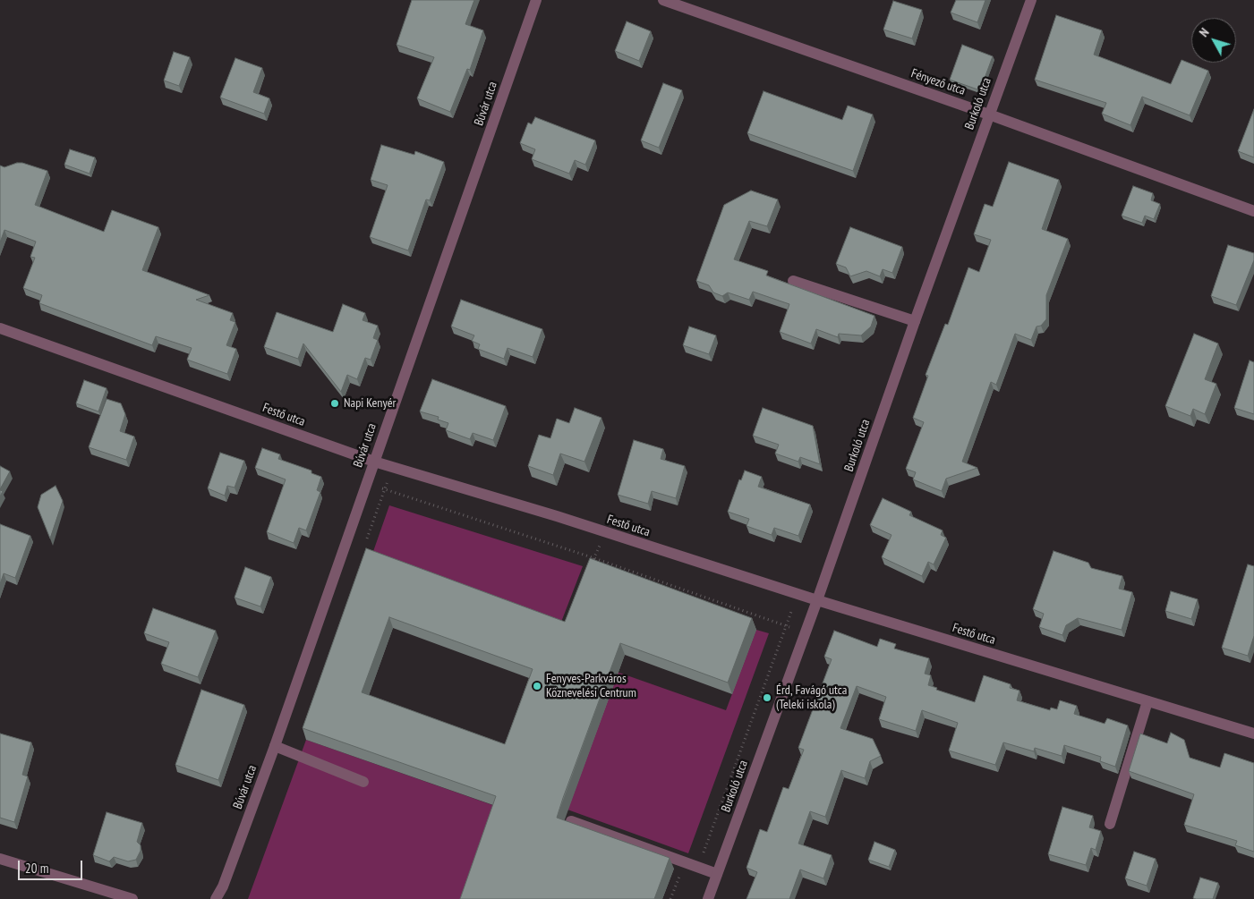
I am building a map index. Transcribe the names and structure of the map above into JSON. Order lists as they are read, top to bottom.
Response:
{
  "streets": {
    "street": [
      "Fényező utca",
      "Búvár utca",
      "Burkoló utca",
      "Festő utca"
    ]
  },
  "crossings": [
    ["Fényező utca", "Burkoló utca"],
    ["Búvár utca", "Festő utca"],
    ["Burkoló utca", "Festő utca"]
  ],
  "places": ["Napi Kenyér", "Fenyves-Parkváros Köznevelési Centrum", "Érd, Favágó utca (Teleki iskola)"],
  "scale_bar": "20 m",
  "north": "top left"
}
